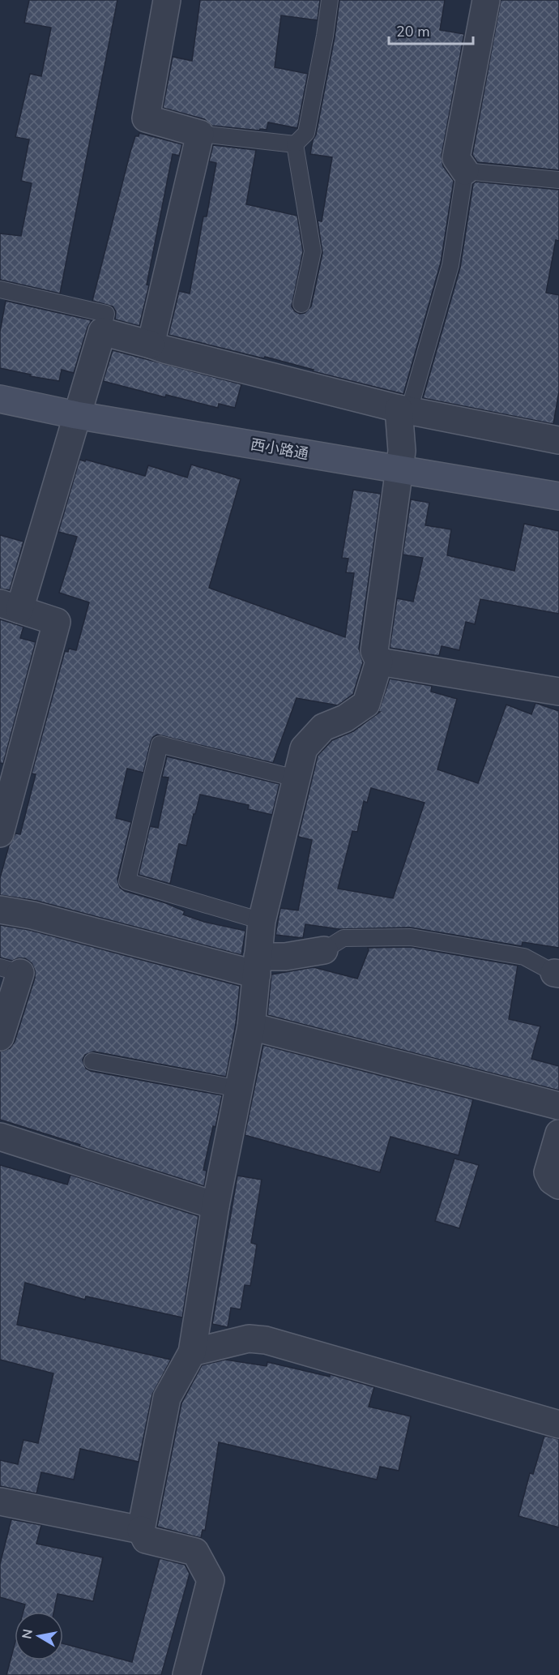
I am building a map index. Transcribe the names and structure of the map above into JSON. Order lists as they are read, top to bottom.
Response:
{
  "streets": {
    "street": ["西小路通"]
  },
  "scale_bar": "20 m",
  "north": "left"
}
